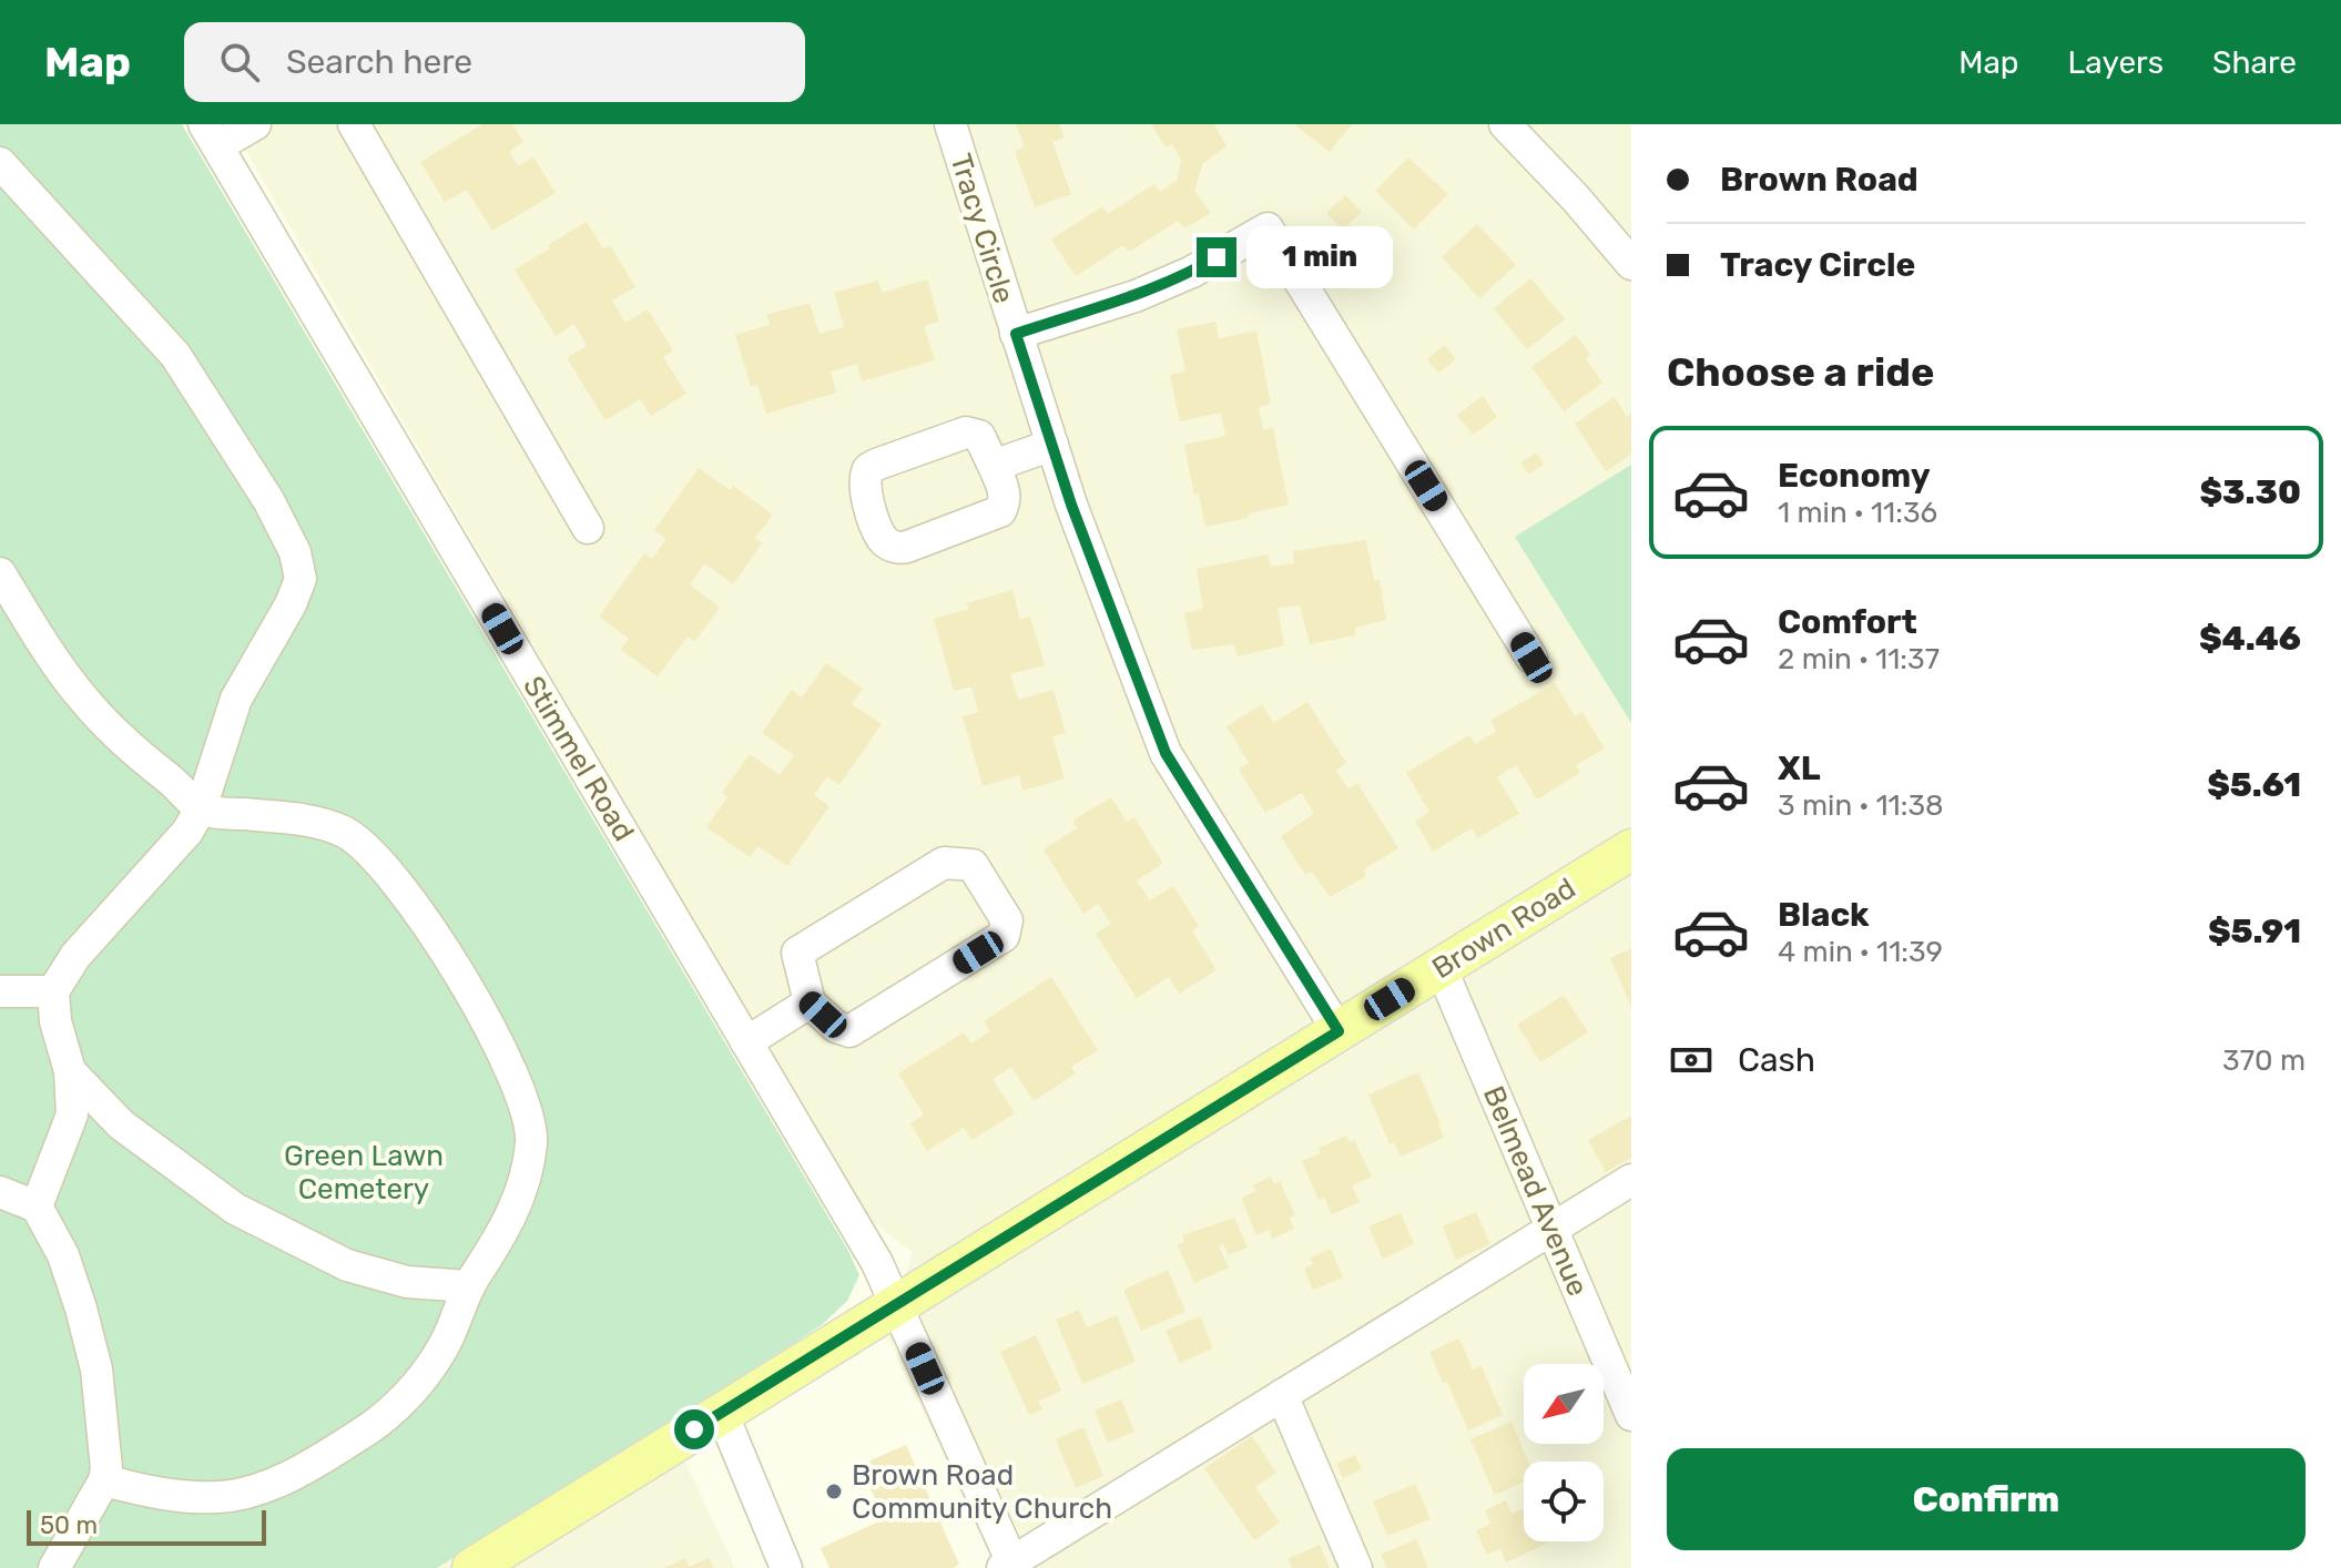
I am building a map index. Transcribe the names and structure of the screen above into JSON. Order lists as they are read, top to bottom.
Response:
{
  "streets": {
    "main road": ["Brown Road"],
    "street": ["Tracy Circle", "Stimmel Road", "Belmead Avenue"]
  },
  "crossings": [
    ["Tracy Circle", "Brown Road"],
    ["Stimmel Road", "Brown Road"],
    ["Brown Road", "Belmead Avenue"]
  ],
  "parks": ["Green Lawn Cemetery"],
  "places": ["Brown Road Community Church"],
  "scale_bar": "50 m",
  "north": "bottom left",
  "page": {
    "header": "Map",
    "search": "Search here",
    "nav": ["Map", "Layers", "Share"],
    "banner": ["Brown Road", "Tracy Circle"],
    "bubble": "1 min",
    "heading": "Choose a ride",
    "list": [
      {
        "name": "Economy",
        "note": "1 min · 11:36",
        "value": "$3.30"
      },
      {
        "name": "Comfort",
        "note": "2 min · 11:37",
        "value": "$4.46"
      },
      {
        "name": "XL",
        "note": "3 min · 11:38",
        "value": "$5.61"
      },
      {
        "name": "Black",
        "note": "4 min · 11:39",
        "value": "$5.91"
      }
    ],
    "pay": ["Cash", "370 m"],
    "buttons": "Confirm",
    "scale": "50 m"
  }
}
